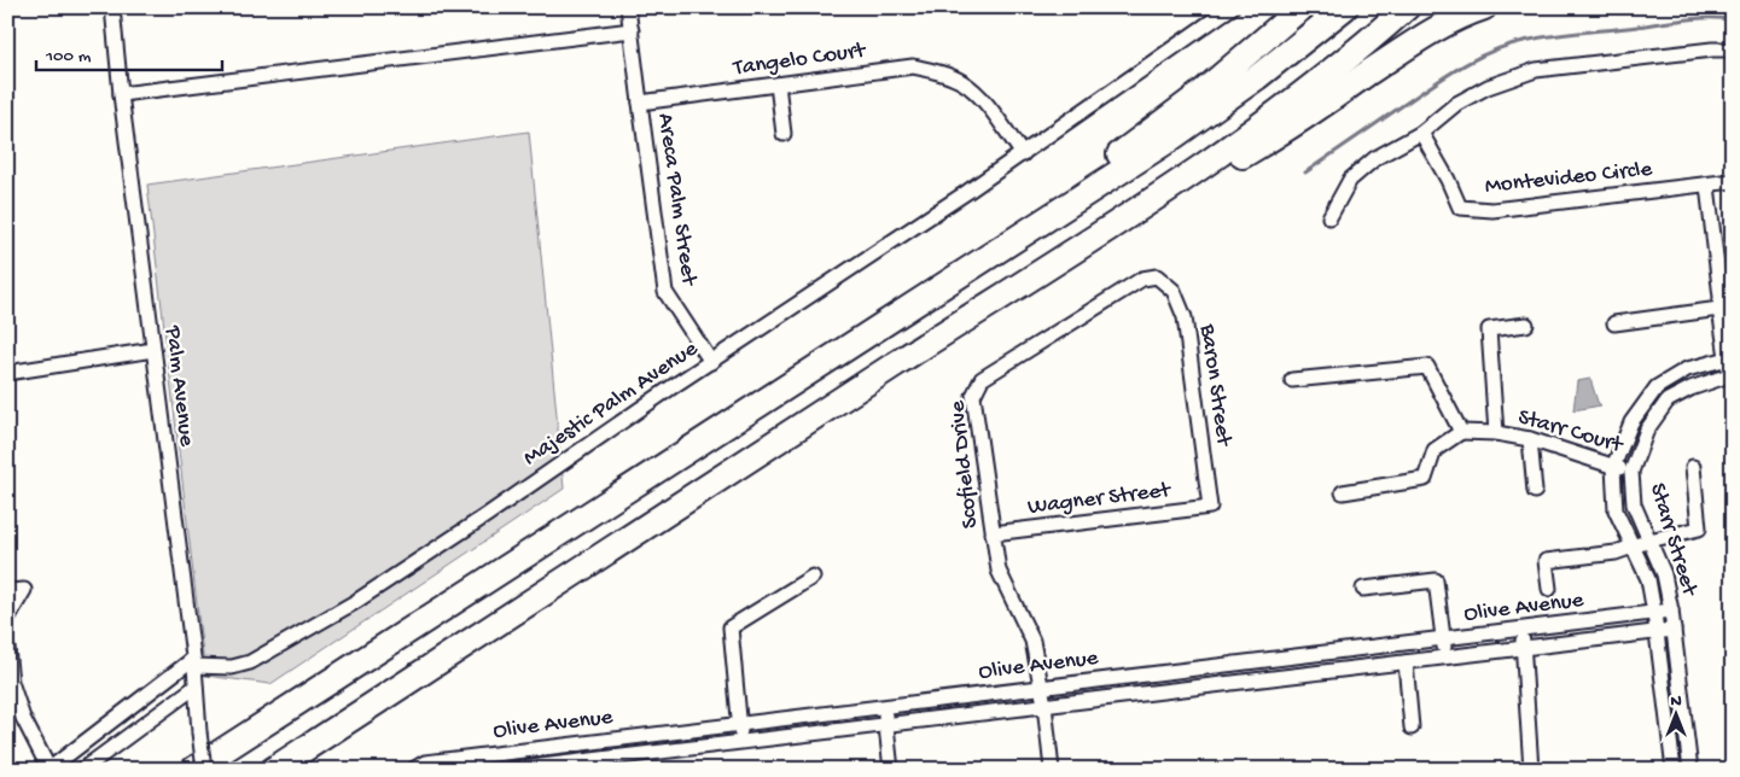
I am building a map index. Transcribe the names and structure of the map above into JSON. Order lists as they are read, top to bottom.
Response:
{
  "streets": {
    "street": [
      "Tangelo Court",
      "Montevideo Circle",
      "Areca Palm Street",
      "Baron Street",
      "Palm Avenue",
      "Majestic Palm Avenue",
      "Starr Court",
      "Scofield Drive",
      "Wagner Street",
      "Starr Street",
      "Olive Avenue"
    ]
  },
  "crossings": [
    ["Tangelo Court", "Areca Palm Street"],
    ["Tangelo Court", "Majestic Palm Avenue"],
    ["Areca Palm Street", "Majestic Palm Avenue"],
    ["Baron Street", "Scofield Drive"],
    ["Baron Street", "Wagner Street"],
    ["Palm Avenue", "Majestic Palm Avenue"],
    ["Starr Court", "Starr Street"],
    ["Scofield Drive", "Wagner Street"],
    ["Scofield Drive", "Olive Avenue"],
    ["Starr Street", "Olive Avenue"]
  ],
  "scale_bar": "100 m",
  "north": "top"
}
